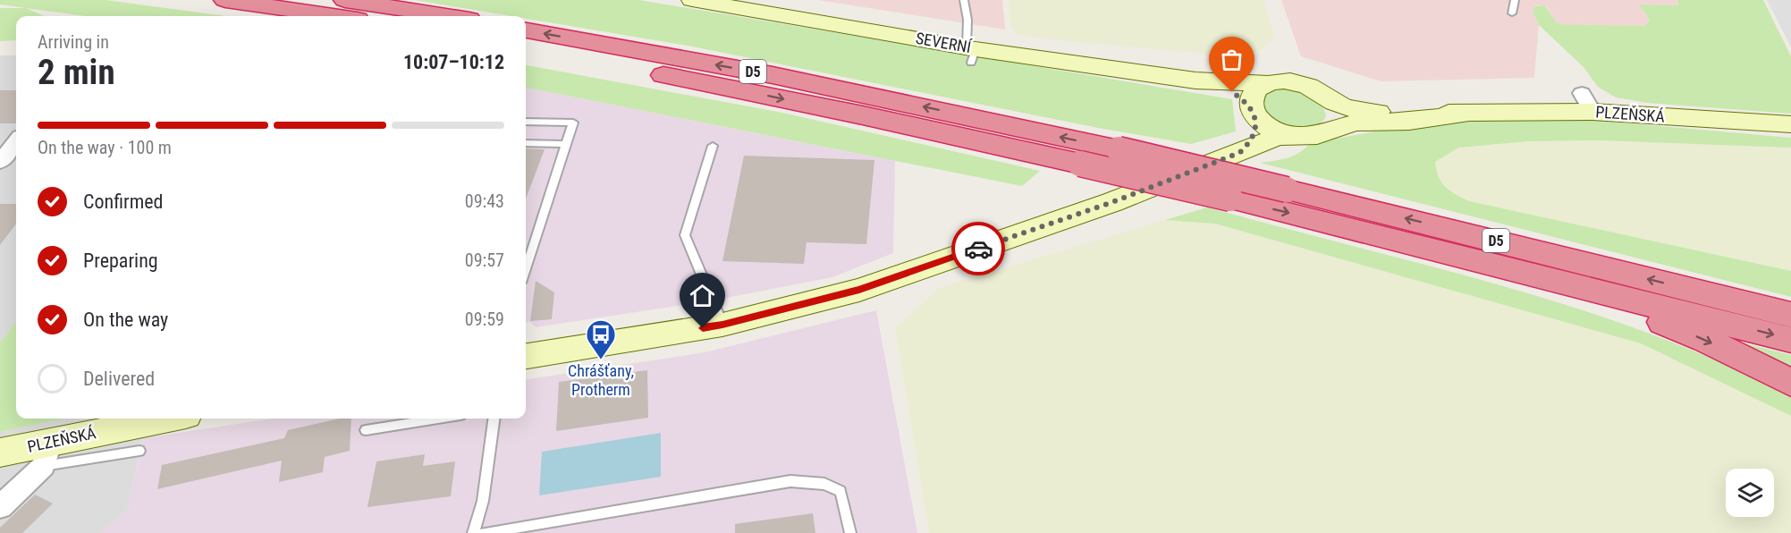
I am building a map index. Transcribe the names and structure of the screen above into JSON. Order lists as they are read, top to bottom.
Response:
{
  "streets": {
    "highway": ["D5"],
    "main road": ["SEVERNÍ", "PLZEŇSKÁ"]
  },
  "crossings": [
    ["SEVERNÍ", "PLZEŇSKÁ"]
  ],
  "places": {
    "bus stop": ["Chrášťany, Protherm"]
  },
  "page": {
    "heading": ["2 min", "Arriving in", "10:07–10:12"],
    "bar": "On the way · 100 m",
    "list": [
      ["Confirmed", "09:43"],
      ["Preparing", "09:57"],
      ["On the way", "09:59"],
      "Delivered"
    ]
  }
}
